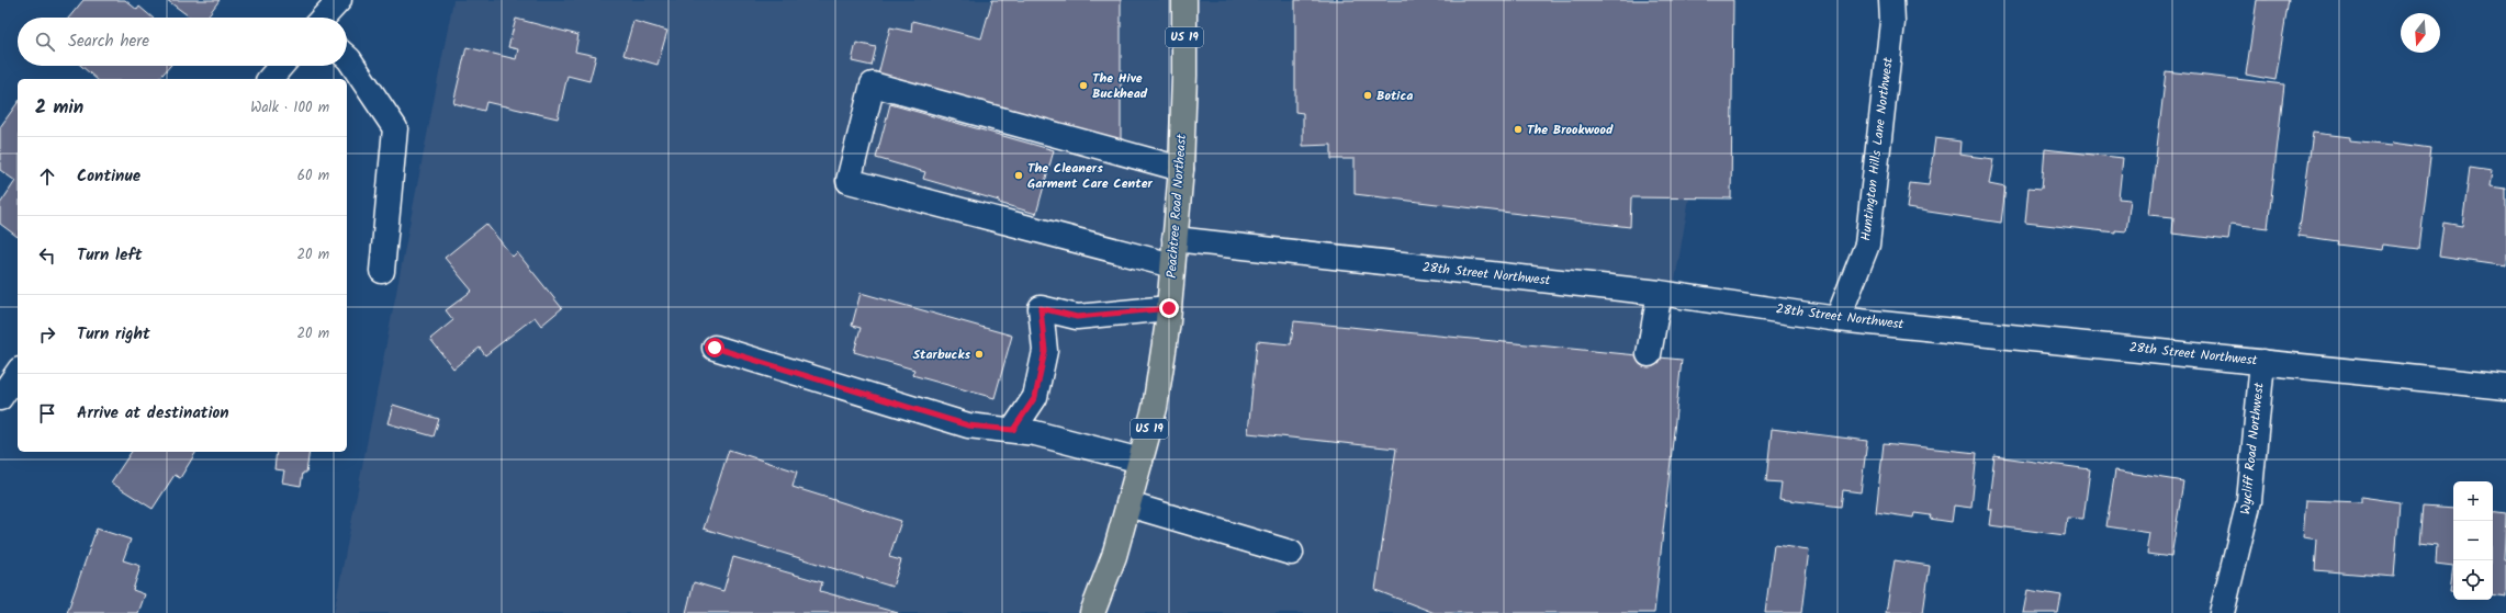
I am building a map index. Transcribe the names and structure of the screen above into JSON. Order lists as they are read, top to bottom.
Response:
{
  "streets": {
    "highway": ["US 19", "Peachtree Road Northeast"],
    "street": ["Huntington Hills Lane Northwest", "28th Street Northwest", "Wycliff Road Northwest"]
  },
  "crossings": [
    ["Huntington Hills Lane Northwest", "28th Street Northwest"],
    ["Peachtree Road Northeast", "28th Street Northwest"],
    ["28th Street Northwest", "Wycliff Road Northwest"]
  ],
  "places": [
    "The Hive Buckhead",
    "Botica",
    "The Brookwood",
    "The Cleaners Garment Care Center",
    "Starbucks"
  ],
  "north": "bottom",
  "page": {
    "search": "Search here",
    "heading": ["2 min", "Walk · 100 m"],
    "list": [
      ["Continue", "60 m"],
      ["Turn left", "20 m"],
      ["Turn right", "20 m"],
      "Arrive at destination"
    ],
    "map_buttons": ["+", "−"]
  }
}
